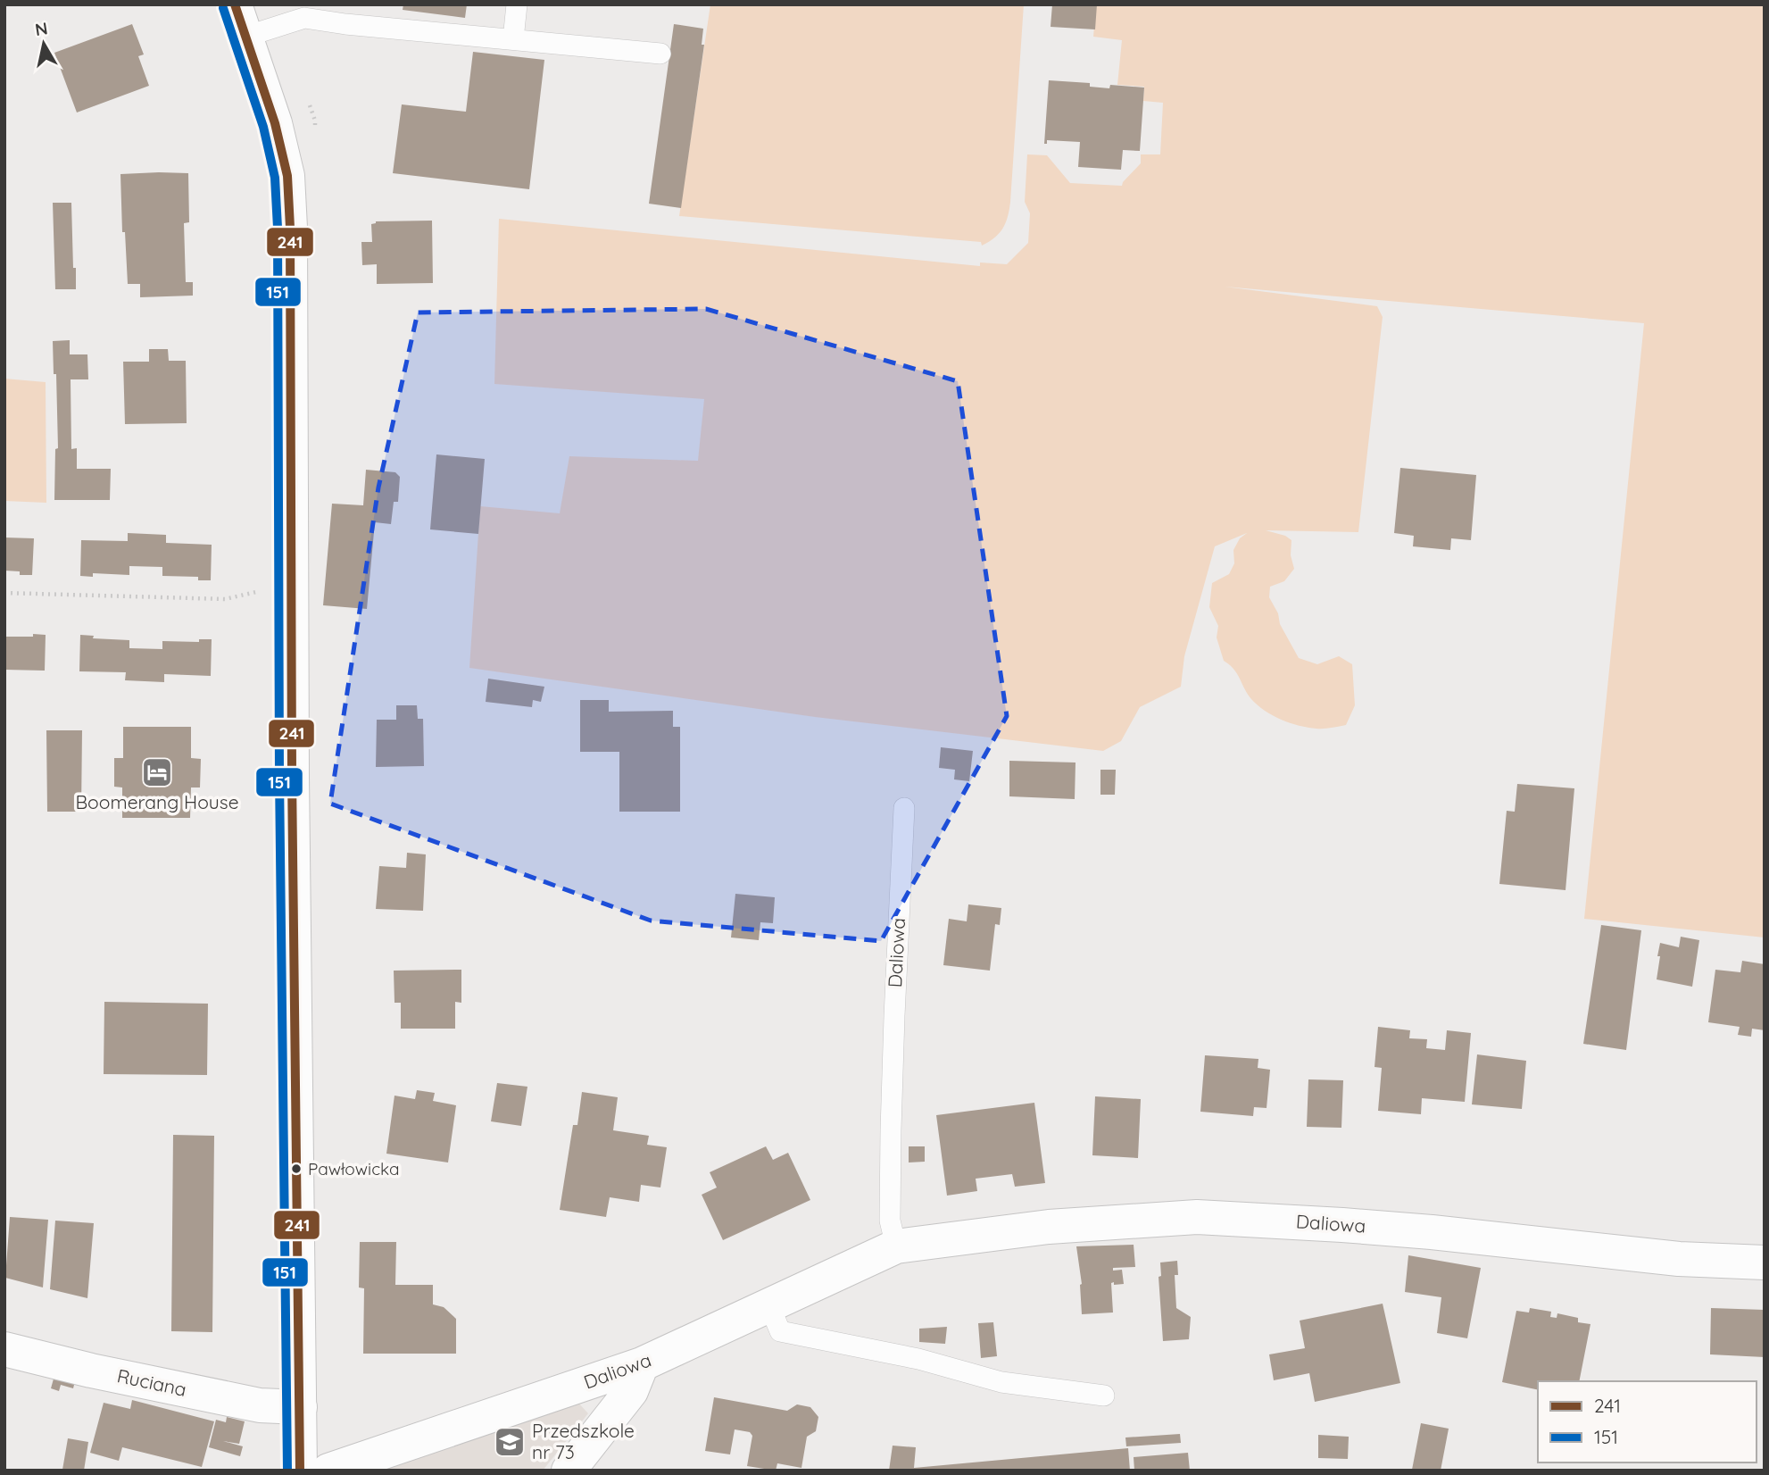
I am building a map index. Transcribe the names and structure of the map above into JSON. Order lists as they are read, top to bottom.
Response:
{
  "streets": {
    "street": ["Daliowa", "Ruciana"]
  },
  "places": {
    "hotel": ["Boomerang House"],
    "other": ["Pawłowicka"],
    "school or university": ["Przedszkole nr 73"]
  },
  "lines": ["transit line 241", "transit line 151"],
  "legend": ["241", "151"],
  "north": "top"
}
